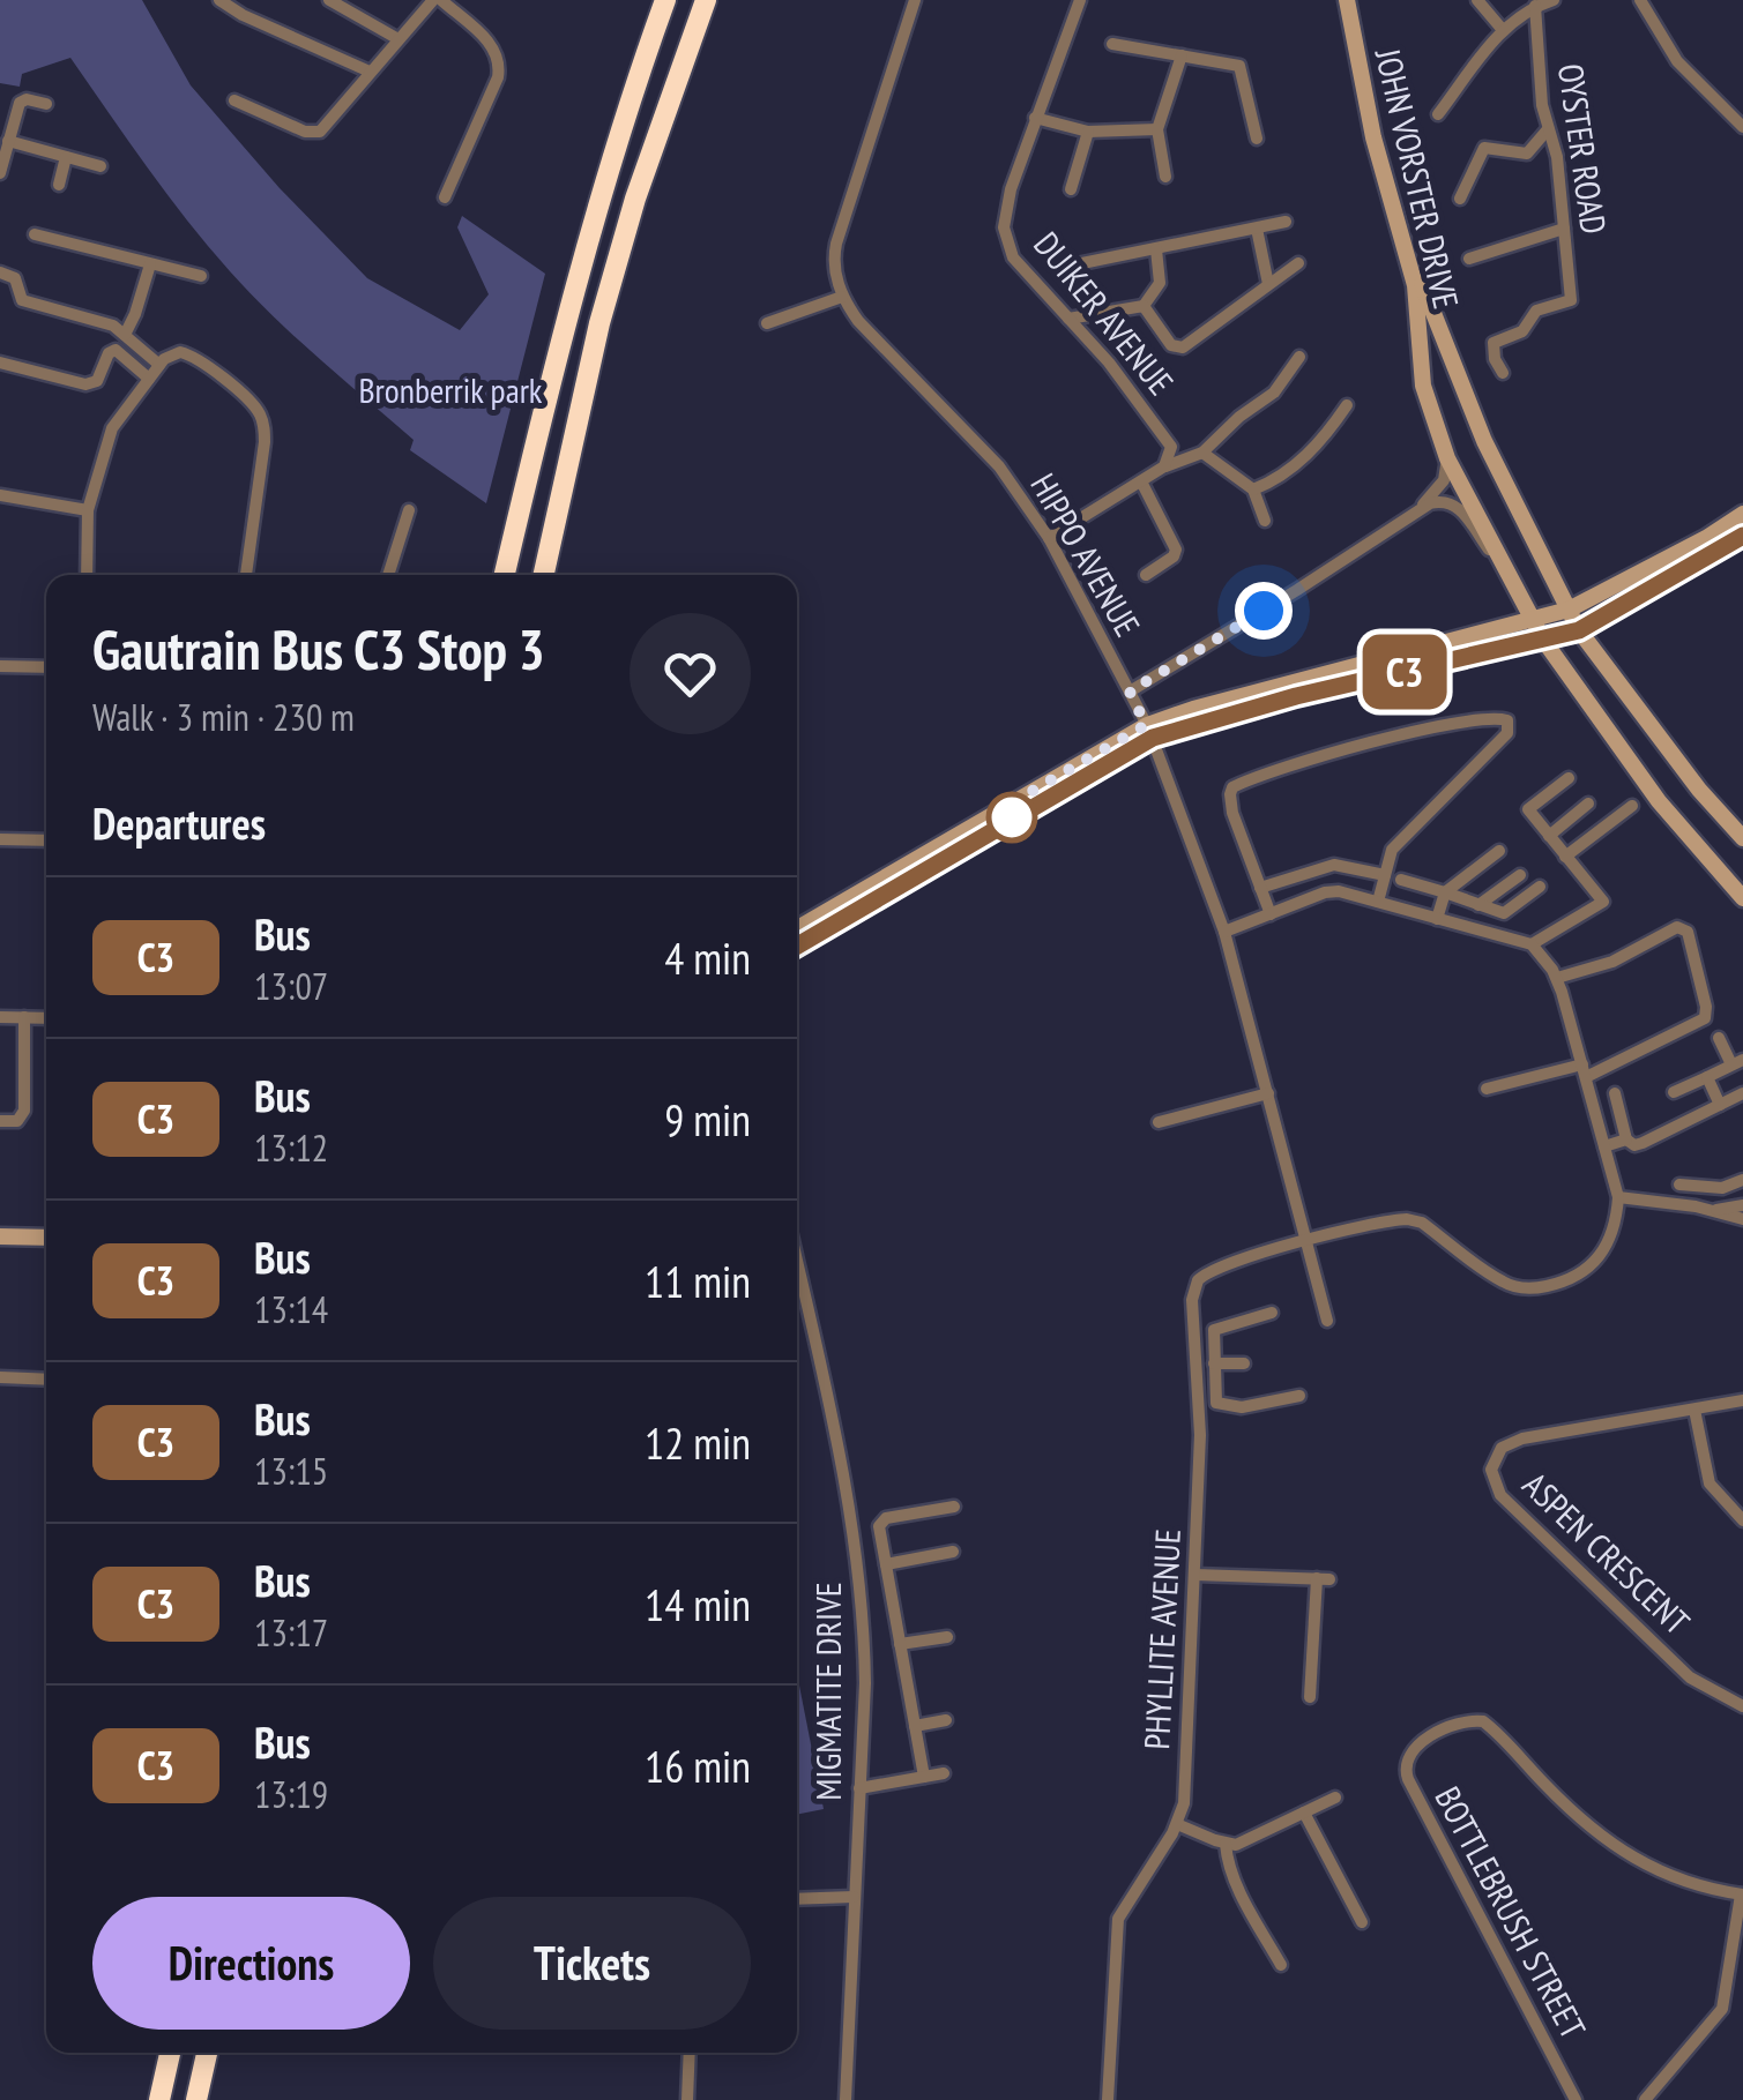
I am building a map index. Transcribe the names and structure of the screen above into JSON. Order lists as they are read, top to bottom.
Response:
{
  "streets": {
    "main road": ["JOHN VORSTER DRIVE"],
    "street": [
      "OYSTER ROAD",
      "DUIKER AVENUE",
      "HIPPO AVENUE",
      "ASPEN CRESCENT",
      "PHYLLITE AVENUE",
      "MIGMATITE DRIVE",
      "BOTTLEBRUSH STREET"
    ]
  },
  "crossings": [
    ["HIPPO AVENUE", "PHYLLITE AVENUE"]
  ],
  "parks": ["Bronberrik park"],
  "lines": ["bus line C3"],
  "page": {
    "on_map": "C3",
    "heading": [
      ["Gautrain Bus C3 Stop 3", "Walk · 3 min · 230 m"],
      "Departures"
    ],
    "list": [
      {
        "mark": "C3",
        "name": "Bus",
        "note": "13:07",
        "value": "4 min"
      },
      {
        "mark": "C3",
        "name": "Bus",
        "note": "13:12",
        "value": "9 min"
      },
      {
        "mark": "C3",
        "name": "Bus",
        "note": "13:14",
        "value": "11 min"
      },
      {
        "mark": "C3",
        "name": "Bus",
        "note": "13:15",
        "value": "12 min"
      },
      {
        "mark": "C3",
        "name": "Bus",
        "note": "13:17",
        "value": "14 min"
      },
      {
        "mark": "C3",
        "name": "Bus",
        "note": "13:19",
        "value": "16 min"
      }
    ],
    "buttons": ["Directions", "Tickets"]
  }
}
